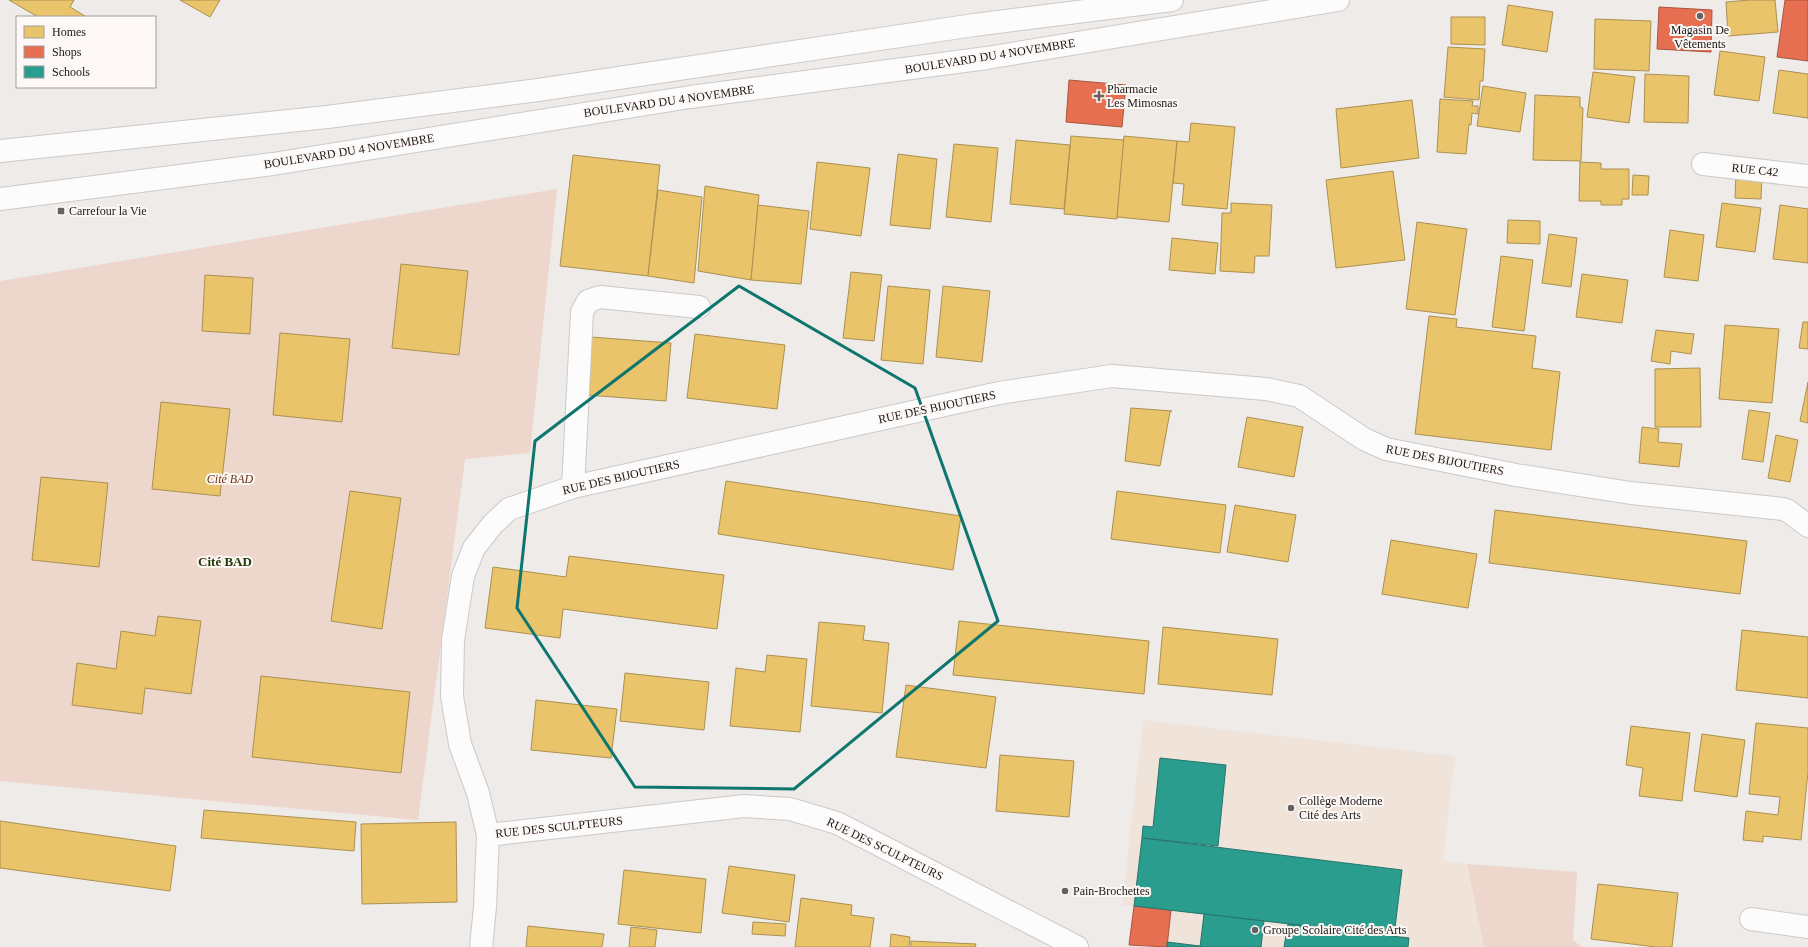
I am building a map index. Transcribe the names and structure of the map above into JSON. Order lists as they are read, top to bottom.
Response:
{
  "streets": {
    "street": [
      "BOULEVARD DU 4 NOVEMBRE",
      "RUE C42",
      "RUE DES BIJOUTIERS",
      "RUE DES SCULPTEURS"
    ]
  },
  "crossings": [
    ["RUE DES BIJOUTIERS", "RUE DES SCULPTEURS"]
  ],
  "districts": ["Cité BAD"],
  "parks": ["Cité BAD"],
  "places": {
    "other": [
      "Magasin De Vêtements",
      "Collège Moderne Cité des Arts",
      "Pain-Brochettes",
      "Groupe Scolaire Cité des Arts"
    ],
    "health": ["Pharmacie Les Mimosnas"],
    "transit": ["Carrefour la Vie"]
  },
  "legend": ["Homes", "Shops", "Schools"]
}
